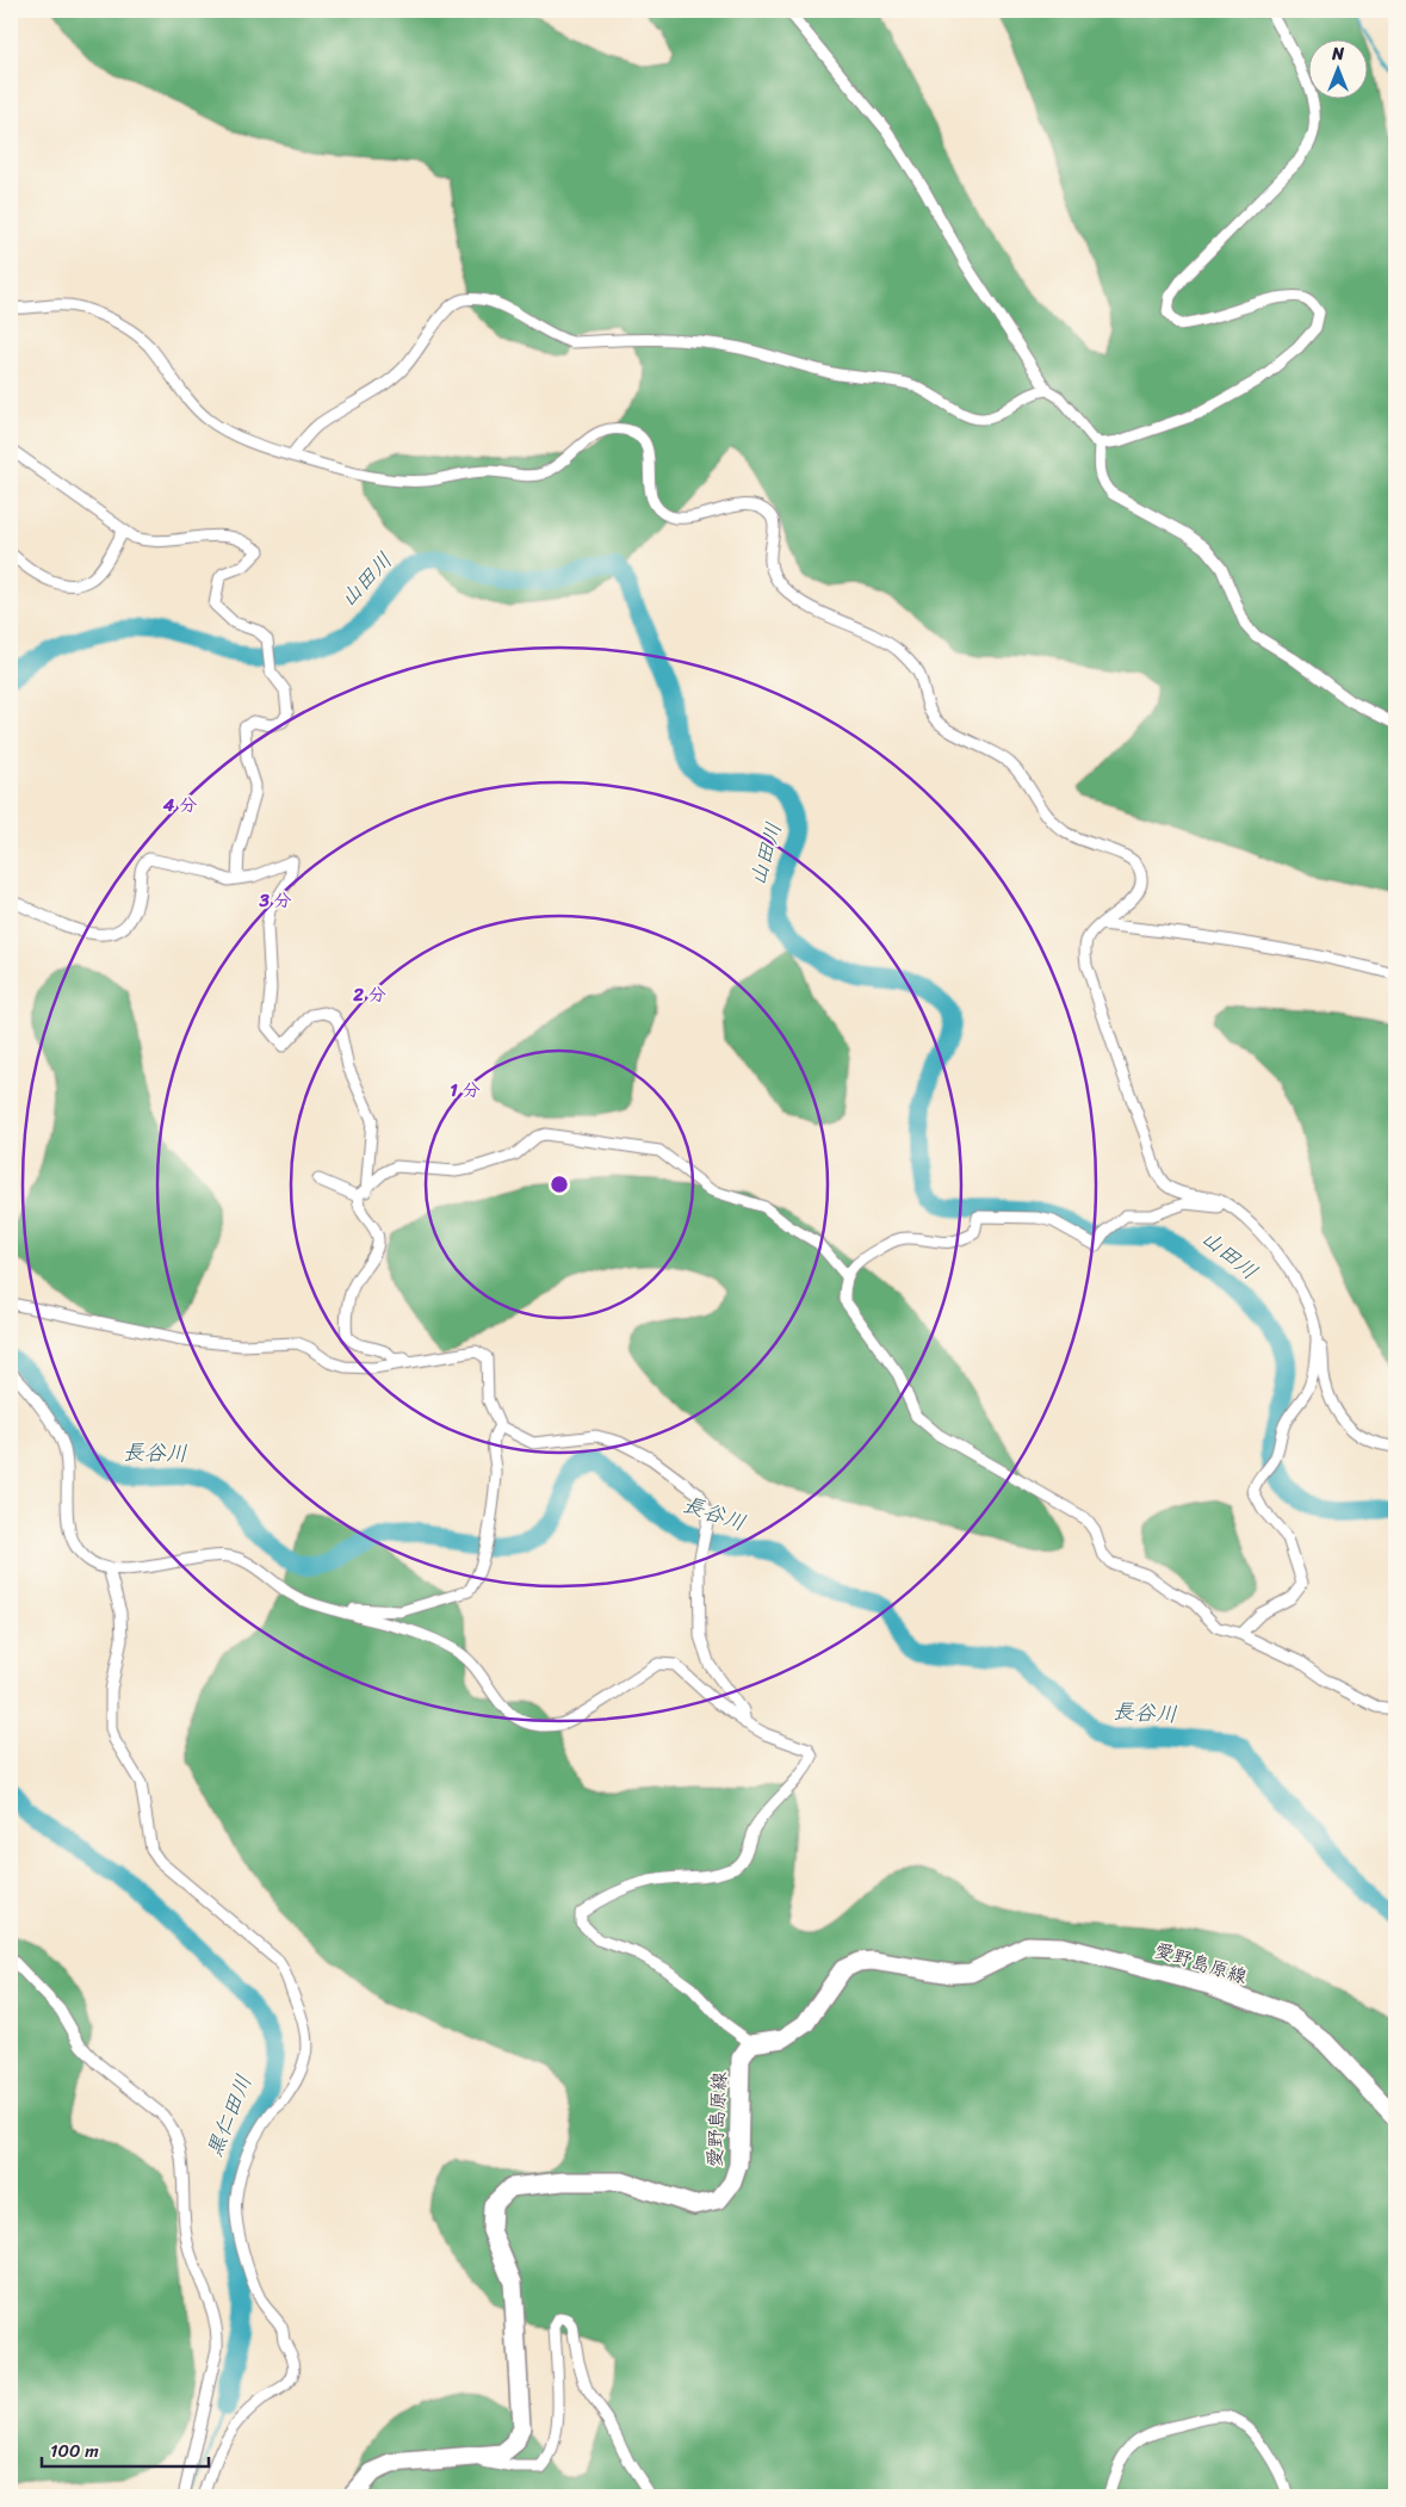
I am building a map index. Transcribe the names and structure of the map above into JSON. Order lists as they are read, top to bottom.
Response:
{
  "streets": {
    "main road": ["愛野島原線"]
  },
  "water": ["山田川", "長谷川", "黒仁田川"],
  "scale_bar": "100 m",
  "north": "top",
  "rings": [
    "4 分",
    "3 分",
    "2 分",
    "1 分"
  ]
}
